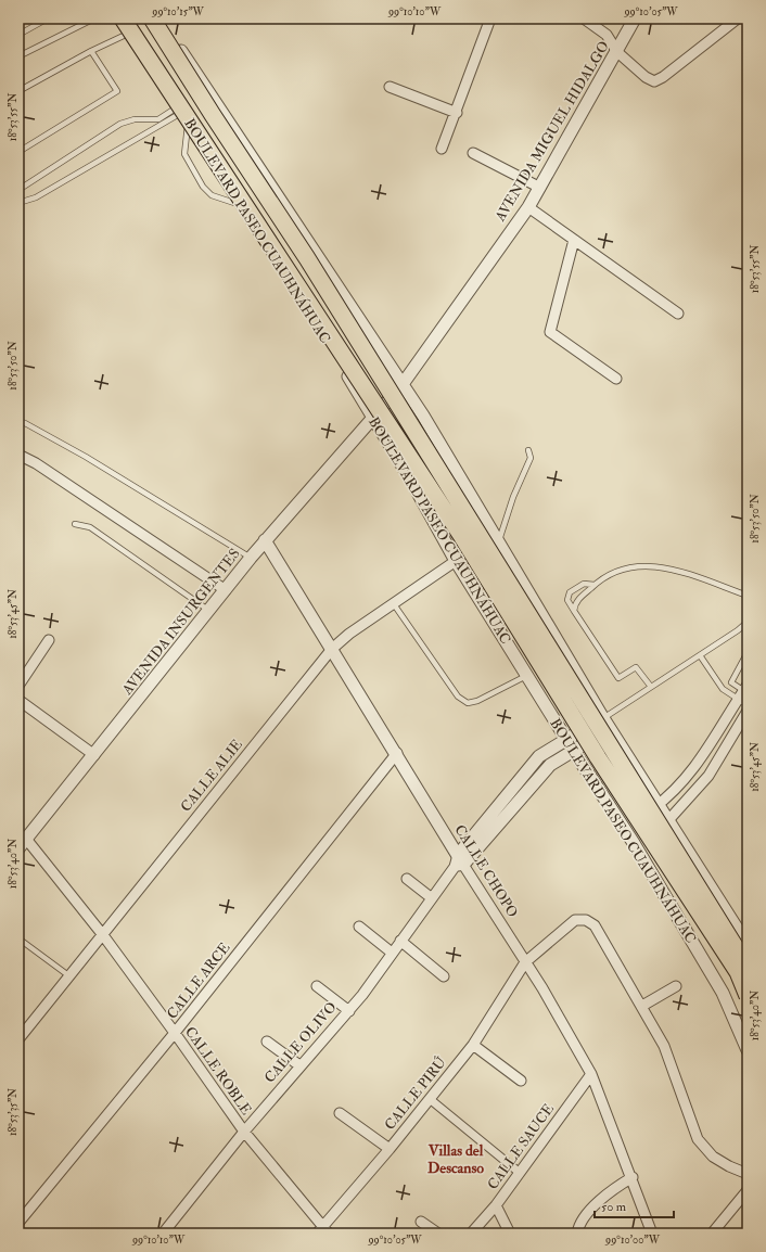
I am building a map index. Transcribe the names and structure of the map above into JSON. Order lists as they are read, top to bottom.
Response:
{
  "streets": {
    "main road": ["BOULEVARD PASEO CUAUHNÁHUAC"],
    "street": [
      "AVENIDA MIGUEL HIDALGO",
      "AVENIDA INSURGENTES",
      "CALLE ALIE",
      "CALLE CHOPO",
      "CALLE ARCE",
      "CALLE OLIVO",
      "CALLE ROBLE",
      "CALLE PIRÚ",
      "CALLE SAUCE"
    ]
  },
  "crossings": [
    ["AVENIDA MIGUEL HIDALGO", "BOULEVARD PASEO CUAUHNÁHUAC"],
    ["AVENIDA MIGUEL HIDALGO", "AVENIDA INSURGENTES"],
    ["BOULEVARD PASEO CUAUHNÁHUAC", "AVENIDA INSURGENTES"],
    ["BOULEVARD PASEO CUAUHNÁHUAC", "CALLE ALIE"],
    ["BOULEVARD PASEO CUAUHNÁHUAC", "CALLE OLIVO"],
    ["AVENIDA INSURGENTES", "CALLE CHOPO"],
    ["AVENIDA INSURGENTES", "CALLE ROBLE"],
    ["CALLE ALIE", "CALLE CHOPO"],
    ["CALLE ALIE", "CALLE ROBLE"],
    ["CALLE CHOPO", "CALLE ARCE"],
    ["CALLE CHOPO", "CALLE OLIVO"],
    ["CALLE CHOPO", "CALLE PIRÚ"],
    ["CALLE CHOPO", "CALLE SAUCE"],
    ["CALLE ARCE", "CALLE ROBLE"],
    ["CALLE OLIVO", "CALLE ROBLE"],
    ["CALLE ROBLE", "CALLE PIRÚ"]
  ],
  "districts": ["Villas del Descanso"],
  "scale_bar": "50 m",
  "coordinates": [
    "99°10'15\"W",
    "99°10'10\"W",
    "99°10'05\"W",
    "18°53'55\"N",
    "18°53'50\"N",
    "18°53'45\"N",
    "18°53'40\"N",
    "18°53'35\"N",
    "99°10'00\"W"
  ]
}
